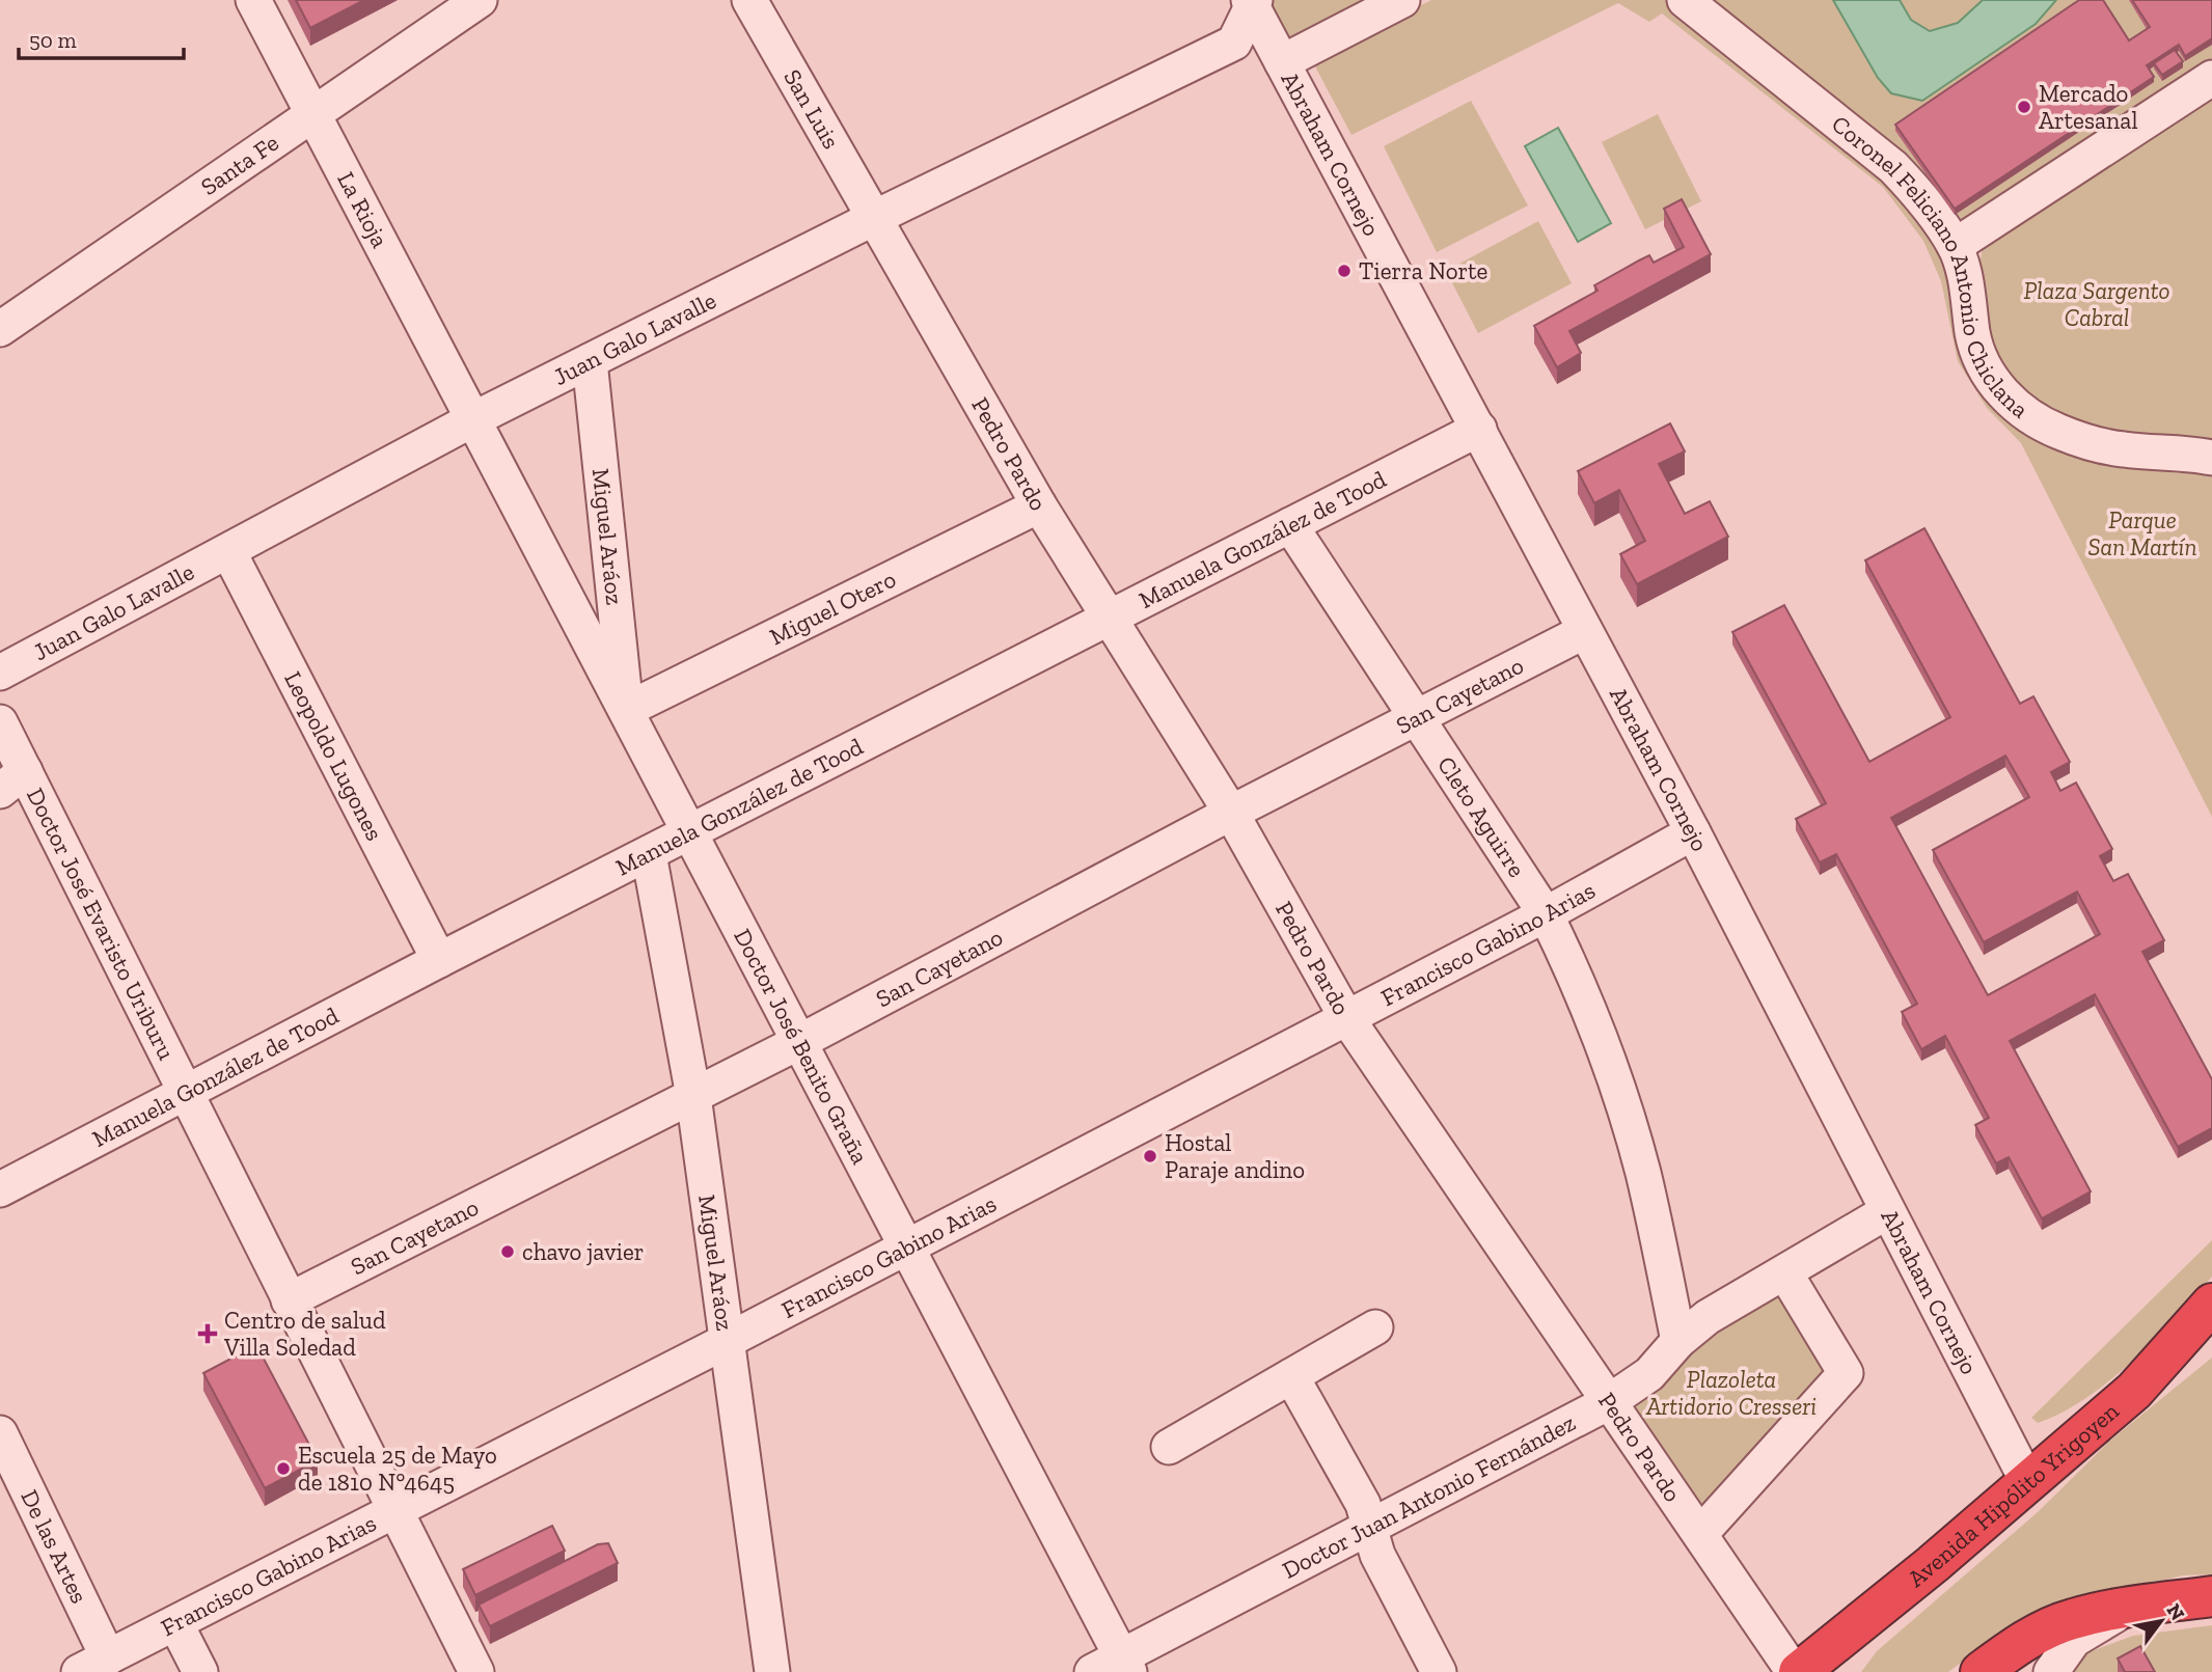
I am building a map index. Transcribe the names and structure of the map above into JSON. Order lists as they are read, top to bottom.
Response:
{
  "streets": {
    "highway": ["Avenida Hipólito Yrigoyen"],
    "street": [
      "San Luis",
      "Abraham Cornejo",
      "Santa Fe",
      "La Rioja",
      "Coronel Feliciano Antonio Chiclana",
      "Juan Galo Lavalle",
      "Pedro Pardo",
      "Miguel Aráoz",
      "Manuela González de Tood",
      "Miguel Otero",
      "San Cayetano",
      "Leopoldo Lugones",
      "Cleto Aguirre",
      "Doctor José Evaristo Uriburu",
      "Francisco Gabino Arias",
      "Doctor José Benito Graña",
      "Doctor Juan Antonio Fernández",
      "De las Artes"
    ]
  },
  "crossings": [
    ["San Luis", "Juan Galo Lavalle"],
    ["San Luis", "Pedro Pardo"],
    ["Abraham Cornejo", "Juan Galo Lavalle"],
    ["Abraham Cornejo", "Manuela González de Tood"],
    ["Abraham Cornejo", "San Cayetano"],
    ["Abraham Cornejo", "Francisco Gabino Arias"],
    ["Abraham Cornejo", "Avenida Hipólito Yrigoyen"],
    ["Abraham Cornejo", "Doctor Juan Antonio Fernández"],
    ["Santa Fe", "La Rioja"],
    ["La Rioja", "Juan Galo Lavalle"],
    ["La Rioja", "Doctor José Benito Graña"],
    ["Juan Galo Lavalle", "Pedro Pardo"],
    ["Juan Galo Lavalle", "Miguel Aráoz"],
    ["Juan Galo Lavalle", "Leopoldo Lugones"],
    ["Juan Galo Lavalle", "Doctor José Benito Graña"],
    ["Pedro Pardo", "Manuela González de Tood"],
    ["Pedro Pardo", "Miguel Otero"],
    ["Pedro Pardo", "San Cayetano"],
    ["Pedro Pardo", "Francisco Gabino Arias"],
    ["Pedro Pardo", "Avenida Hipólito Yrigoyen"],
    ["Pedro Pardo", "Doctor Juan Antonio Fernández"],
    ["Miguel Aráoz", "Manuela González de Tood"],
    ["Miguel Aráoz", "Miguel Otero"],
    ["Miguel Aráoz", "San Cayetano"],
    ["Miguel Aráoz", "Francisco Gabino Arias"],
    ["Miguel Aráoz", "Doctor José Benito Graña"],
    ["Manuela González de Tood", "Leopoldo Lugones"],
    ["Manuela González de Tood", "Cleto Aguirre"],
    ["Manuela González de Tood", "Doctor José Evaristo Uriburu"],
    ["Manuela González de Tood", "Doctor José Benito Graña"],
    ["Miguel Otero", "Doctor José Benito Graña"],
    ["San Cayetano", "Cleto Aguirre"],
    ["San Cayetano", "Doctor José Evaristo Uriburu"],
    ["San Cayetano", "Doctor José Benito Graña"],
    ["Cleto Aguirre", "Francisco Gabino Arias"],
    ["Cleto Aguirre", "Doctor Juan Antonio Fernández"],
    ["Doctor José Evaristo Uriburu", "Francisco Gabino Arias"],
    ["Francisco Gabino Arias", "Doctor José Benito Graña"],
    ["Francisco Gabino Arias", "De las Artes"],
    ["Doctor José Benito Graña", "Doctor Juan Antonio Fernández"]
  ],
  "parks": ["Plaza Sargento Cabral", "Parque San Martín", "Plazoleta Artidorio Cresseri"],
  "places": {
    "other": [
      "Mercado Artesanal",
      "Tierra Norte",
      "Hostal Paraje andino",
      "chavo javier",
      "Escuela 25 de Mayo de 1810 N°4645"
    ],
    "health": ["Centro de salud Villa Soledad"]
  },
  "scale_bar": "50 m",
  "north": "top right"
}
